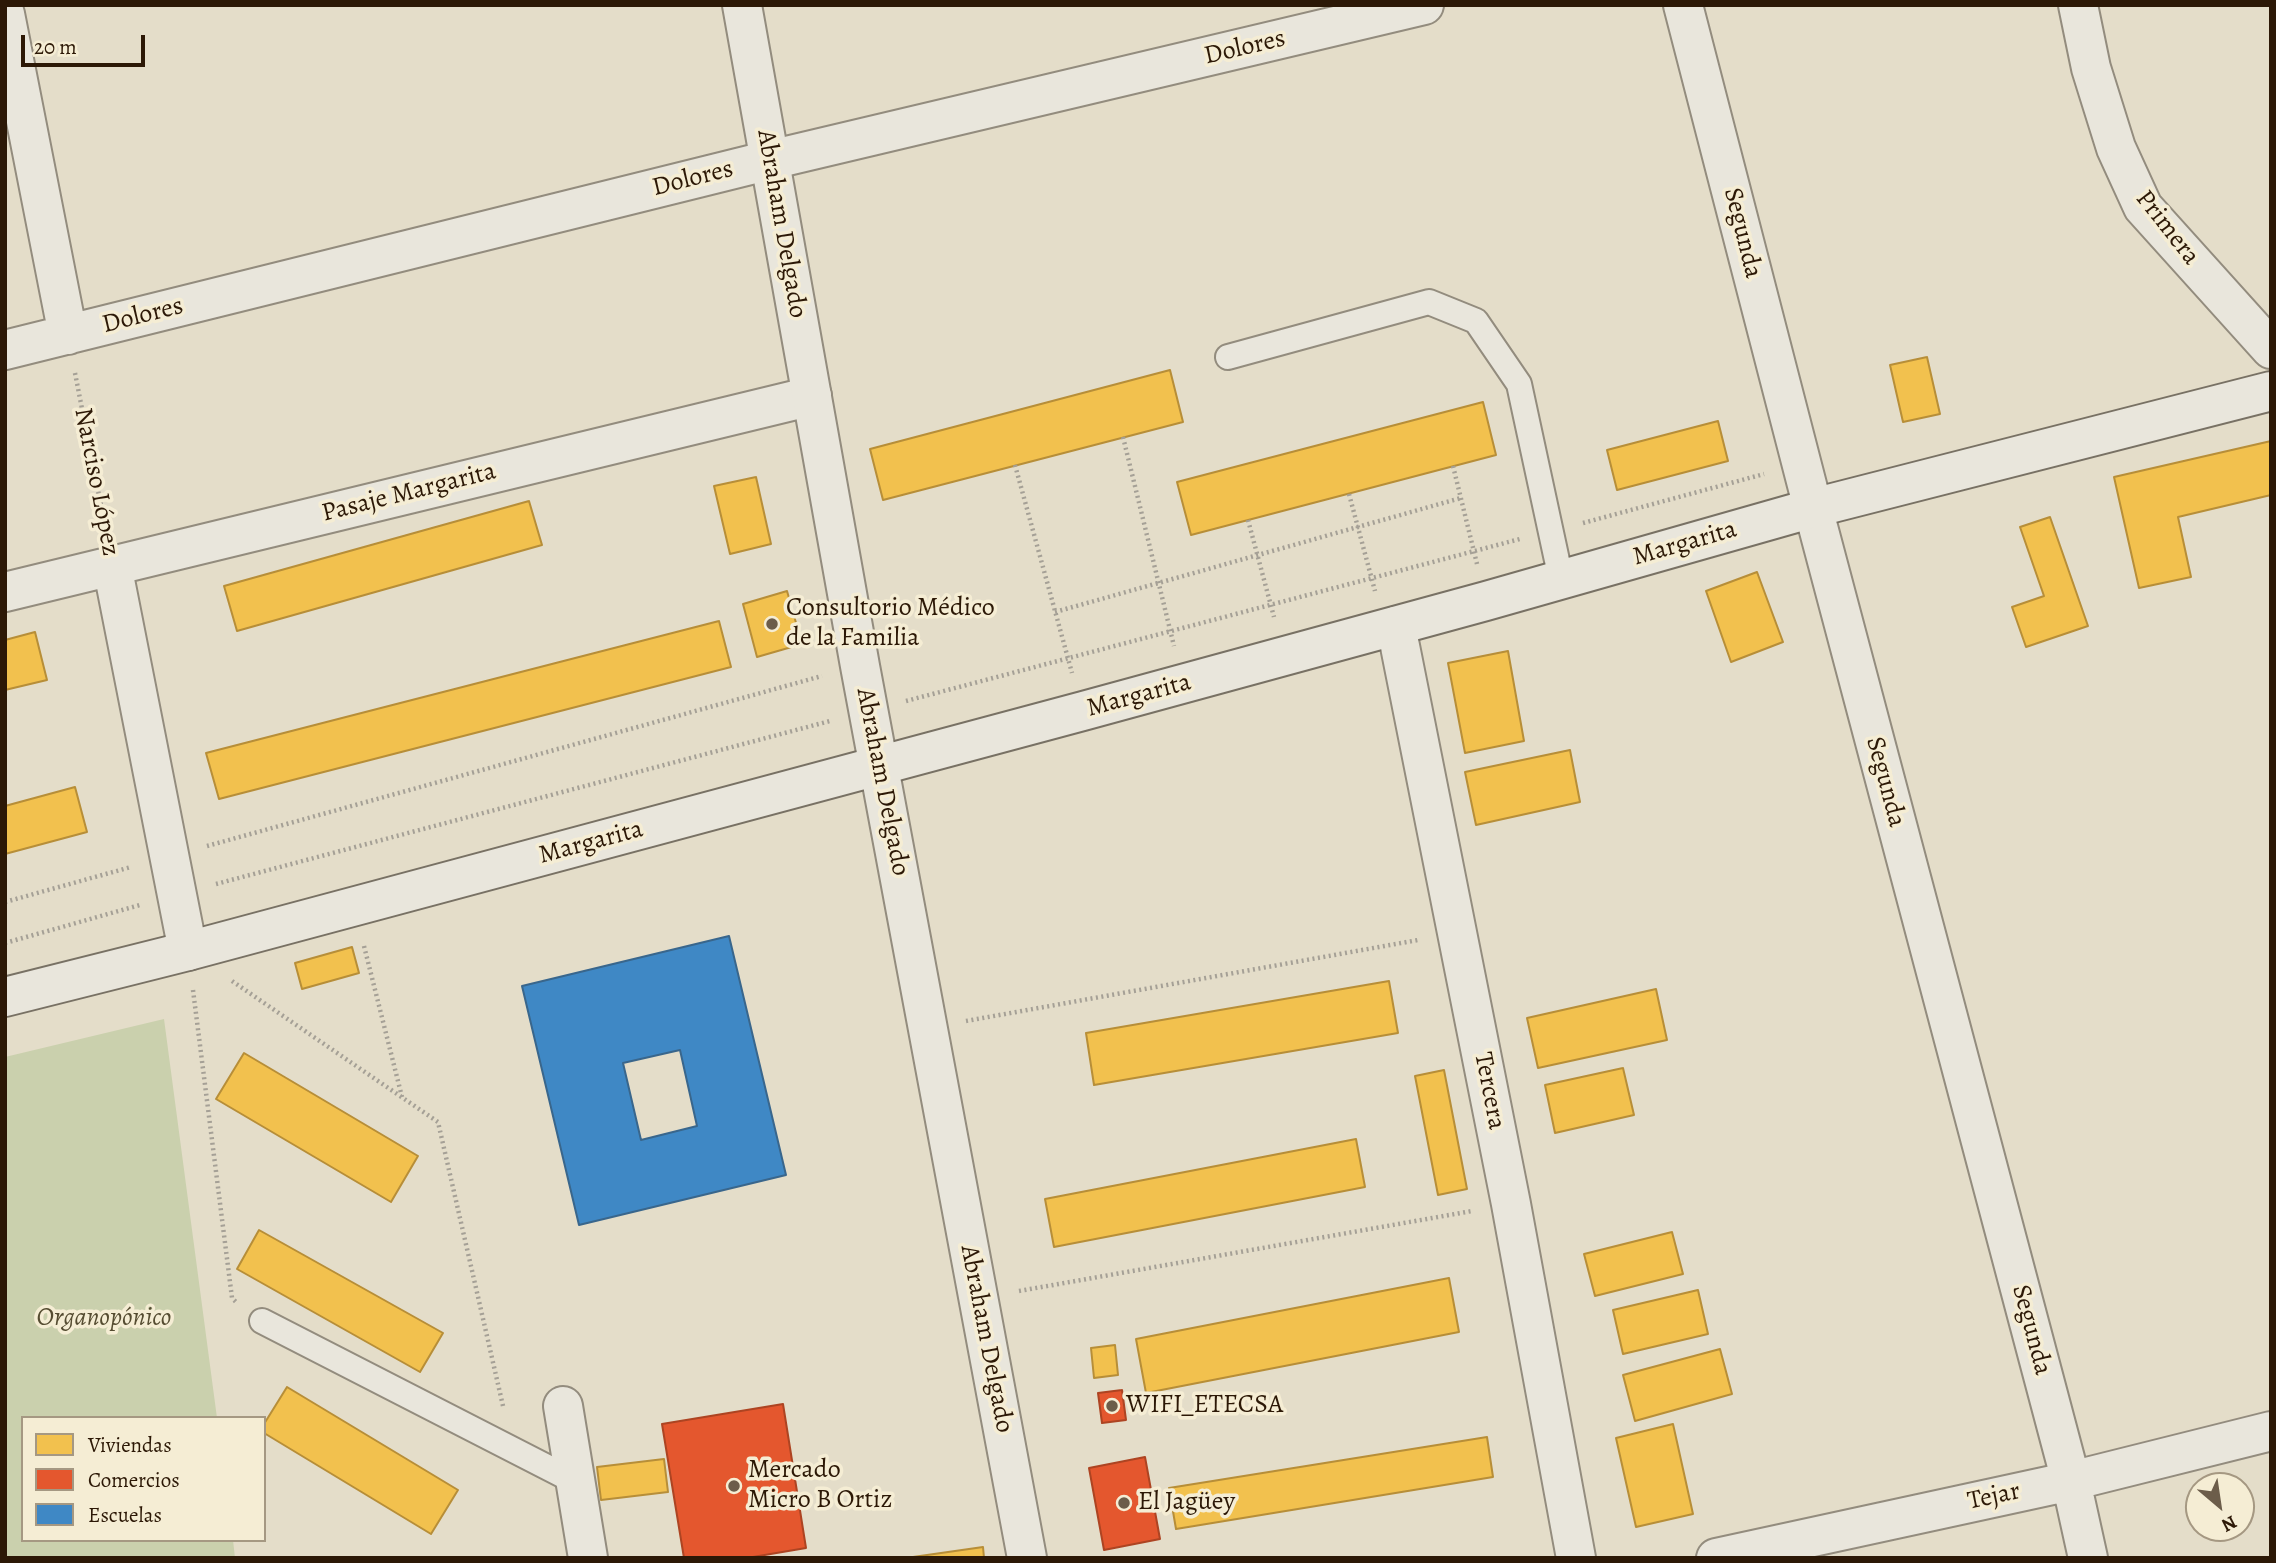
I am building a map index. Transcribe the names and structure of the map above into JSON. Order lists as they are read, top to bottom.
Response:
{
  "streets": {
    "street": [
      "Dolores",
      "Abraham Delgado",
      "Primera",
      "Segunda",
      "Narciso López",
      "Pasaje Margarita",
      "Margarita",
      "Tercera",
      "Tejar"
    ]
  },
  "crossings": [
    ["Dolores", "Abraham Delgado"],
    ["Dolores", "Narciso López"],
    ["Abraham Delgado", "Pasaje Margarita"],
    ["Abraham Delgado", "Margarita"],
    ["Segunda", "Margarita"],
    ["Segunda", "Tejar"],
    ["Narciso López", "Pasaje Margarita"],
    ["Narciso López", "Margarita"],
    ["Margarita", "Tercera"]
  ],
  "parks": ["Organopónico"],
  "places": [
    "Consultorio Médico de la Familia",
    "WIFI_ETECSA",
    "Mercado Micro B Ortiz",
    "El Jagüey"
  ],
  "legend": ["Viviendas", "Comercios", "Escuelas"],
  "scale_bar": "20 m",
  "north": "bottom right"
}
